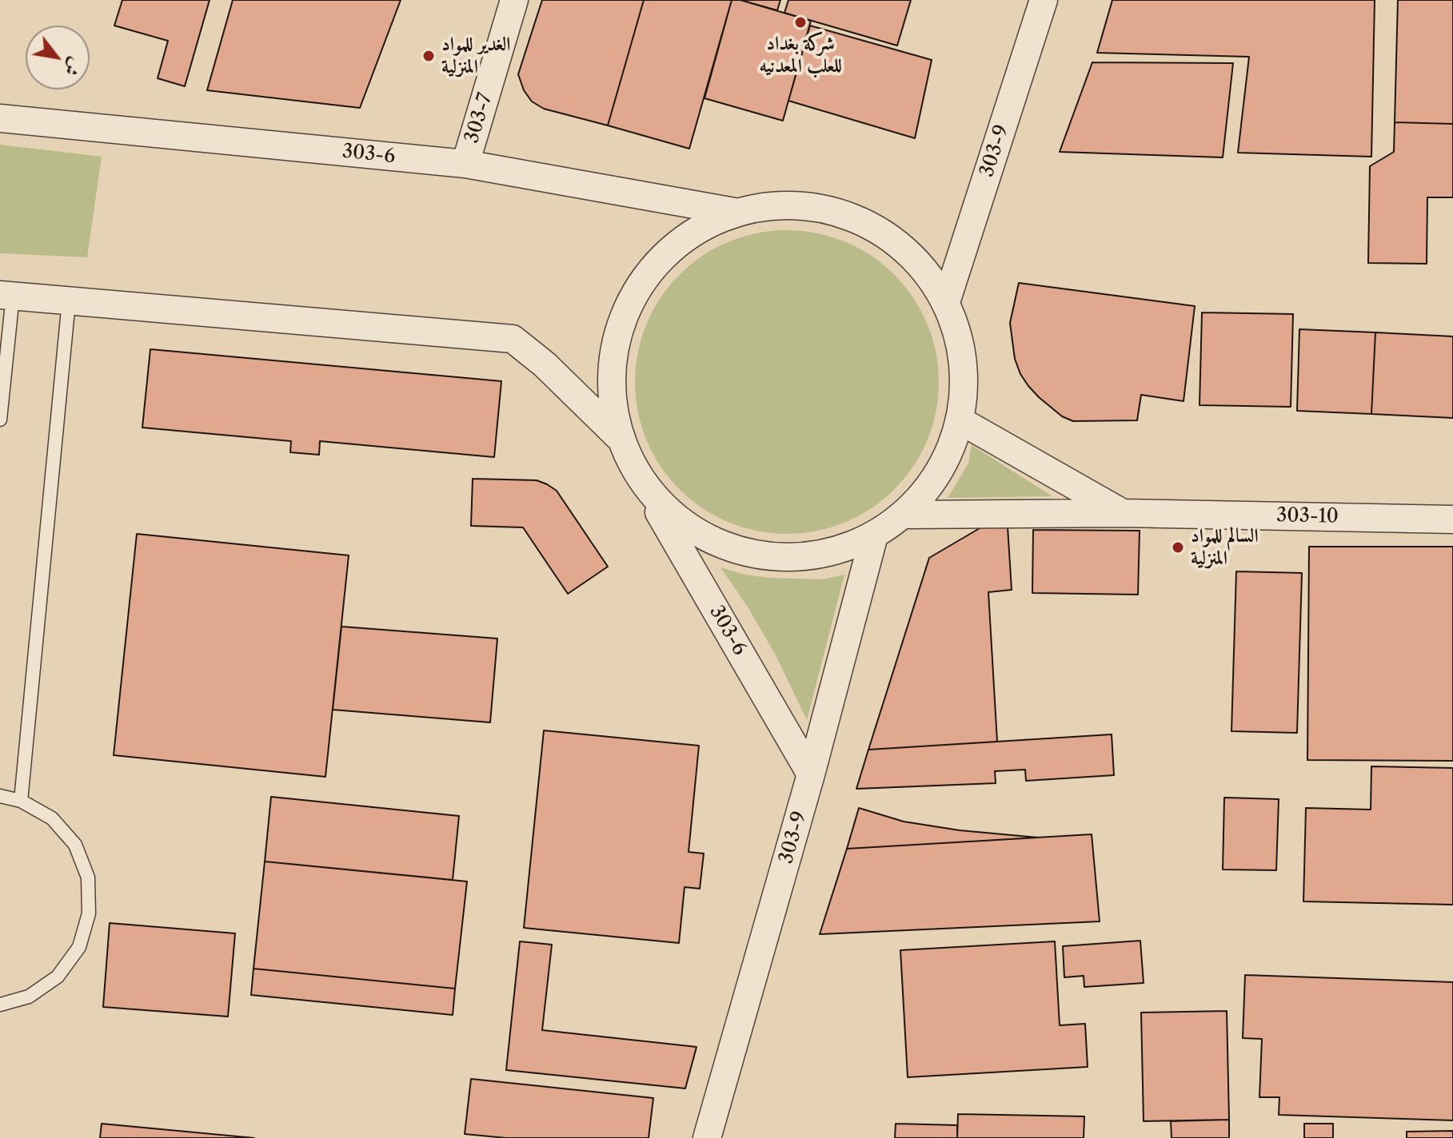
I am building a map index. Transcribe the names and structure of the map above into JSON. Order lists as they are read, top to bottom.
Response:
{
  "streets": {
    "street": [
      "303-7",
      "303-9",
      "303-6",
      "303-10"
    ]
  },
  "crossings": [
    ["303-7", "303-6"],
    ["303-9", "303-6"]
  ],
  "places": ["شركة بغداد للعلب المعدنيه", "الغدير للمواد المنزلية", "السالم للمواد المنزلية"],
  "north": "bottom right"
}
